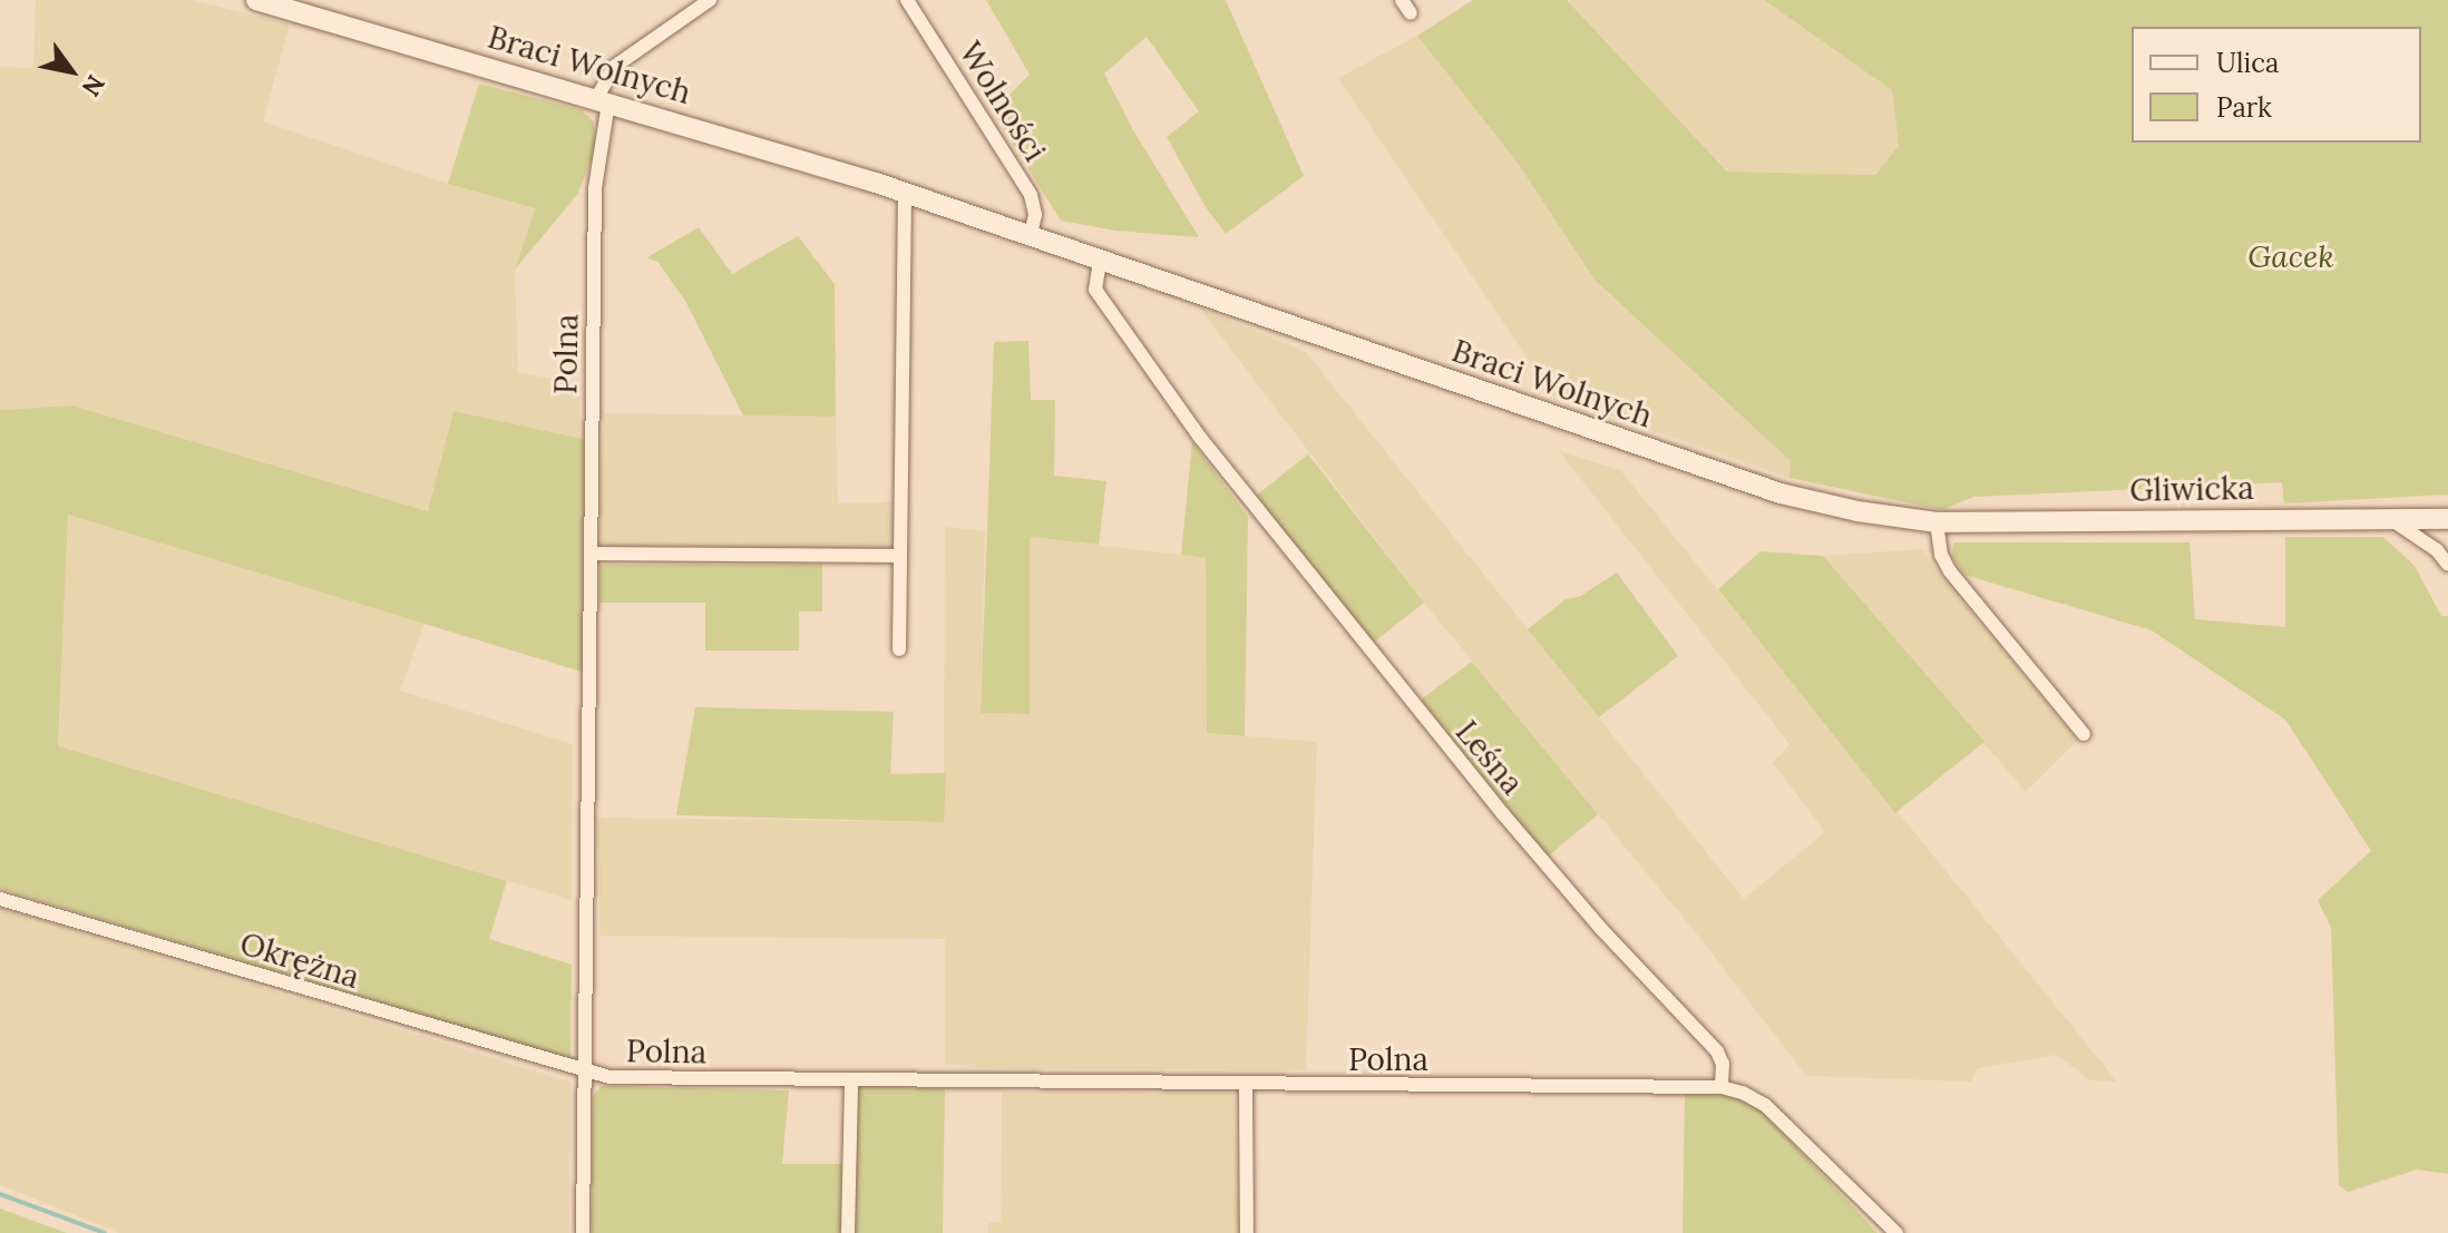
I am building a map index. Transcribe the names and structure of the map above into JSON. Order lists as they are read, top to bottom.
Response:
{
  "streets": {
    "main road": ["Braci Wolnych", "Gliwicka"],
    "street": [
      "Wolności",
      "Polna",
      "Leśna",
      "Okrężna"
    ]
  },
  "crossings": [
    ["Braci Wolnych", "Wolności"],
    ["Braci Wolnych", "Polna"],
    ["Braci Wolnych", "Gliwicka"],
    ["Braci Wolnych", "Leśna"],
    ["Polna", "Leśna"],
    ["Polna", "Okrężna"]
  ],
  "parks": ["Gacek"],
  "legend": ["Ulica", "Park"],
  "north": "bottom right"
}
